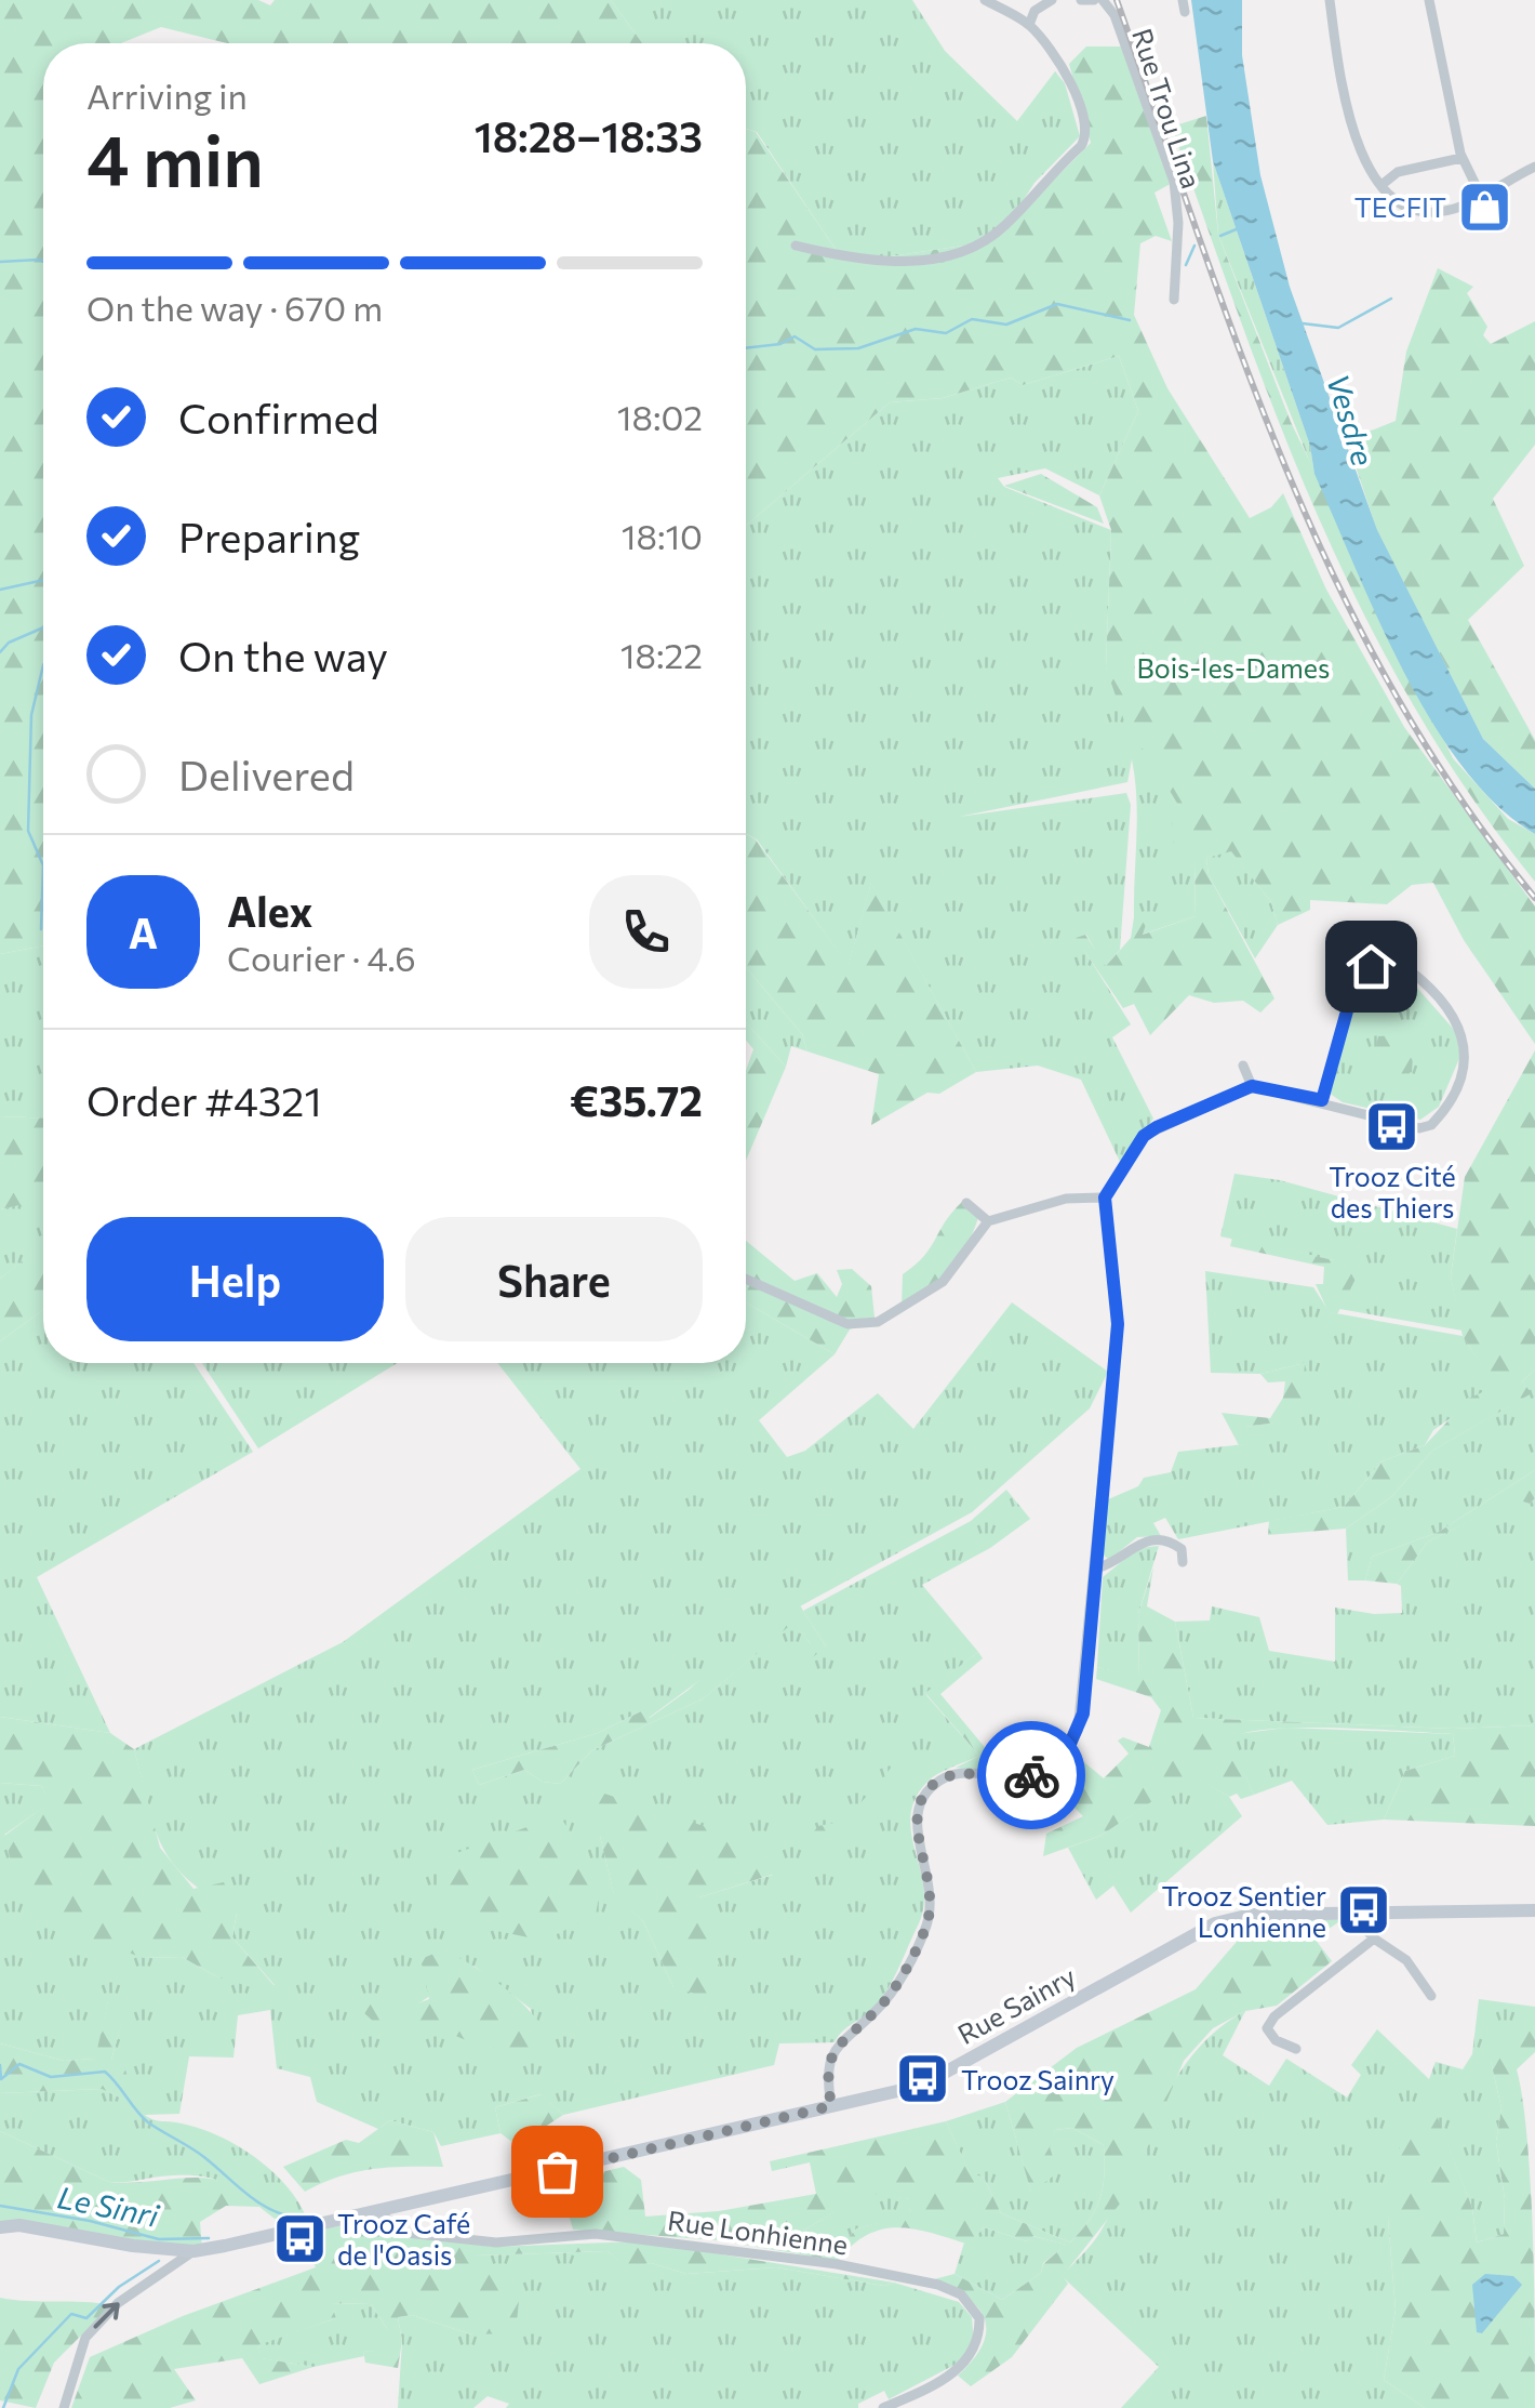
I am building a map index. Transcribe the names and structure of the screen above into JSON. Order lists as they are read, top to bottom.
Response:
{
  "streets": {
    "street": ["Rue Trou Lina", "Rue Sainry", "Rue Lonhienne"]
  },
  "crossings": [
    ["Rue Sainry", "Rue Lonhienne"]
  ],
  "water": ["Vesdre", "Le Sinri"],
  "parks": ["Bois-les-Dames"],
  "places": {
    "shop": ["TECFIT"],
    "bus stop": [
      "Trooz Cité des Thiers",
      "Trooz Sentier Lonhienne",
      "Trooz Sainry",
      "Trooz Café de l'Oasis"
    ]
  },
  "page": {
    "heading": ["4 min", "Arriving in", "18:28–18:33"],
    "panel": [
      "Alex",
      "Courier · 4.6",
      "Order #4321",
      "€35.72"
    ],
    "bar": "On the way · 670 m",
    "list": [
      ["Confirmed", "18:02"],
      ["Preparing", "18:10"],
      ["On the way", "18:22"],
      "Delivered"
    ],
    "round": "A",
    "buttons": ["Help", "Share"]
  }
}
